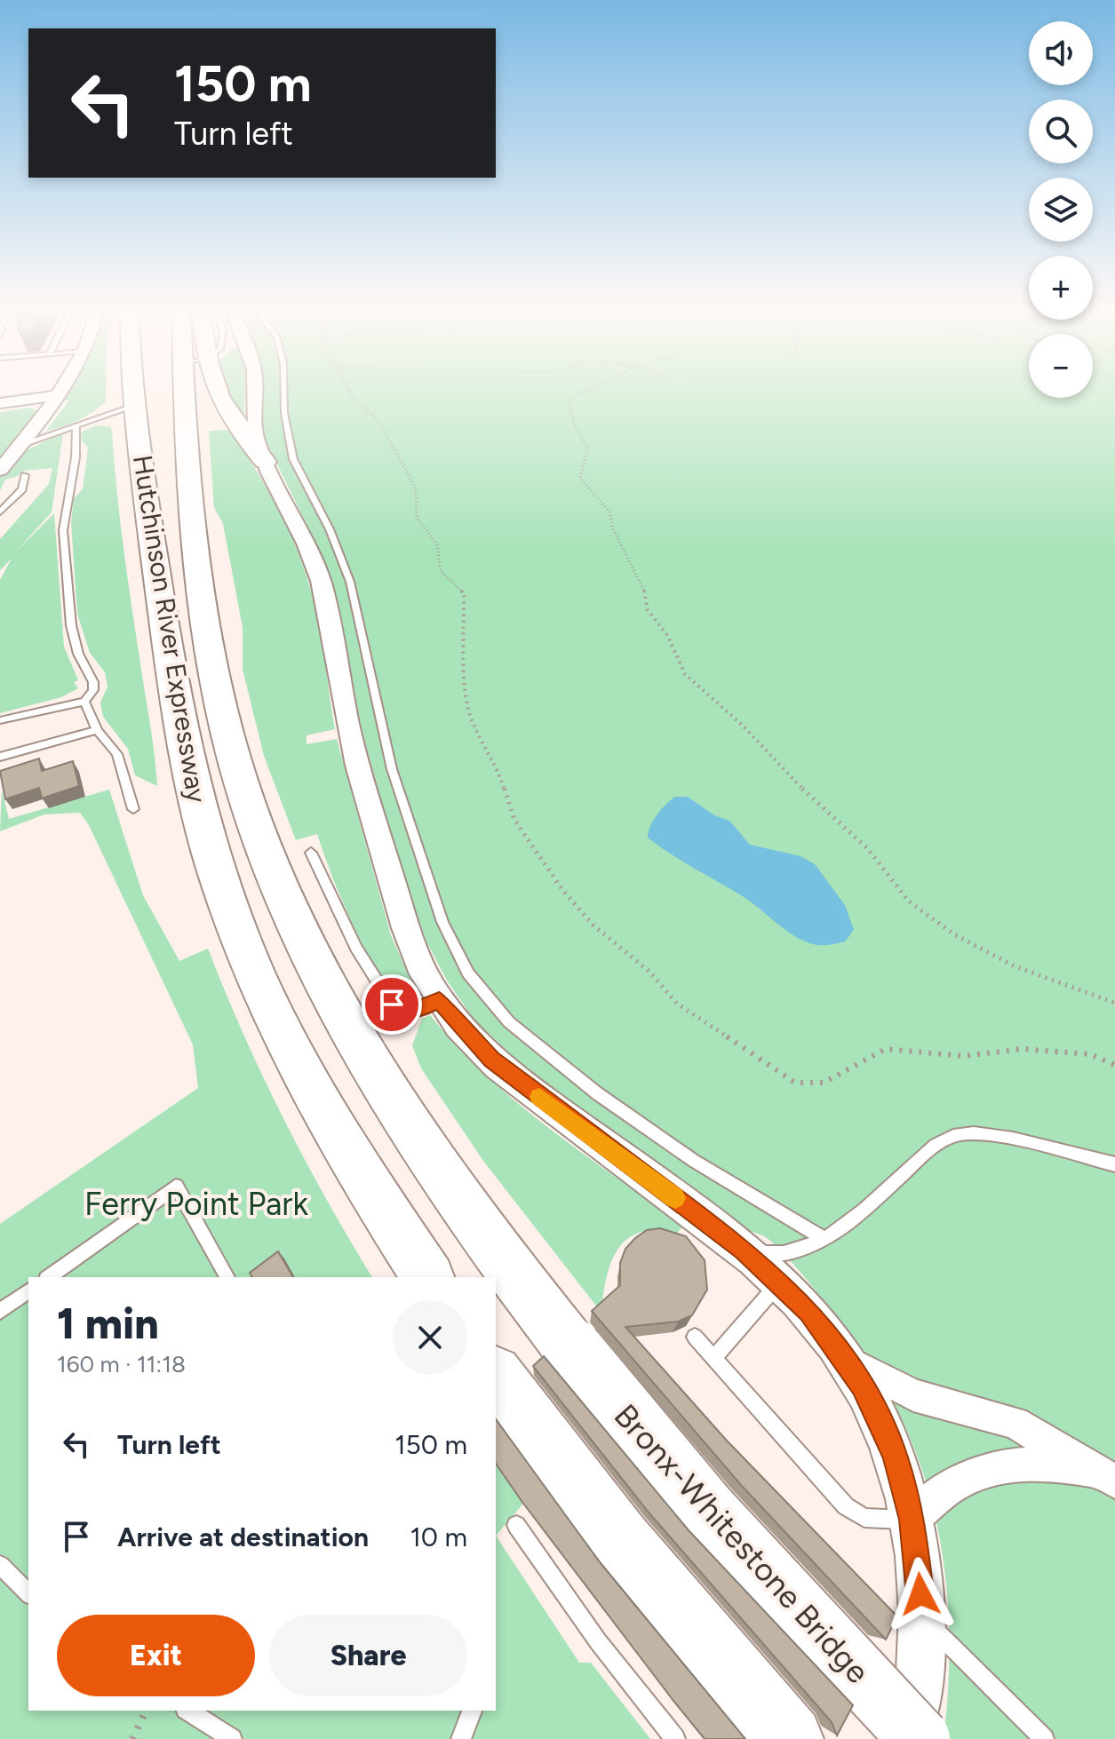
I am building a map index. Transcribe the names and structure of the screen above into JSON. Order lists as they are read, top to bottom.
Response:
{
  "streets": {
    "highway": ["Hutchinson River Expressway", "Bronx-Whitestone Bridge"]
  },
  "crossings": [
    ["Hutchinson River Expressway", "Bronx-Whitestone Bridge"]
  ],
  "parks": ["Ferry Point Park"],
  "page": {
    "map_buttons": ["+", "−"],
    "turn": ["150 m", "Turn left"],
    "heading": ["1 min", "160 m · 11:18"],
    "list": [
      {
        "name": "Turn left",
        "value": "150 m"
      },
      {
        "name": "Arrive at destination",
        "value": "10 m"
      }
    ],
    "buttons": ["Exit", "Share"]
  }
}
